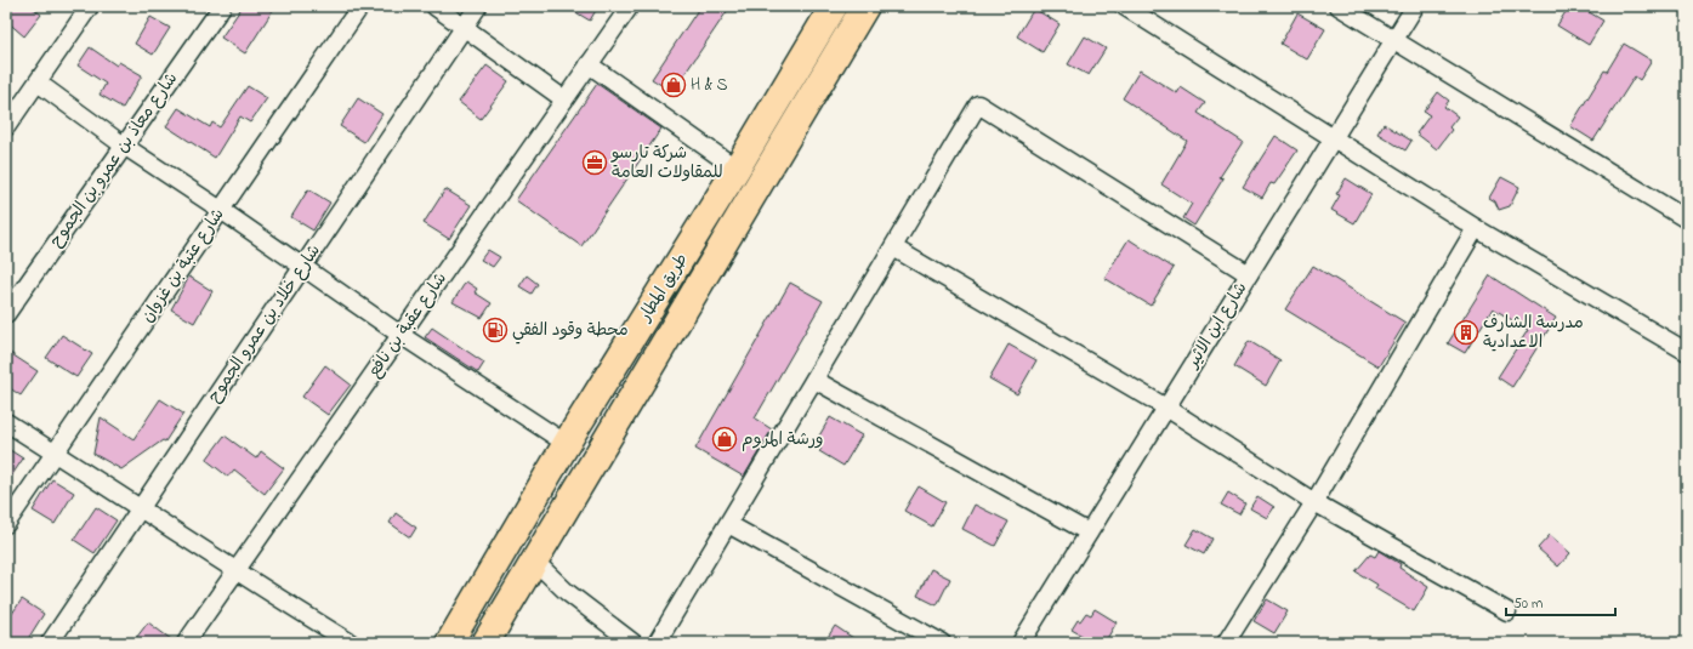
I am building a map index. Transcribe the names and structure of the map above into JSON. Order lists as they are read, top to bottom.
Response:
{
  "streets": {
    "highway": ["طريق المطار"],
    "street": [
      "شارع معاذ بن عمرو بن الجموح",
      "شارع عتبة بن غزوان",
      "شارع خلاد بن عمرو الجموح",
      "شارع عقبة بن نافع",
      "شارع ابن الاثير"
    ]
  },
  "places": {
    "shop": ["H & S", "ورشة المروم"],
    "office": ["شركة تارسو للمقاولات العامة"],
    "fuel station": ["محطة وقود الفقي"],
    "building": ["مدرسة الشارف الاعدادية"]
  },
  "scale_bar": "50 m"
}
